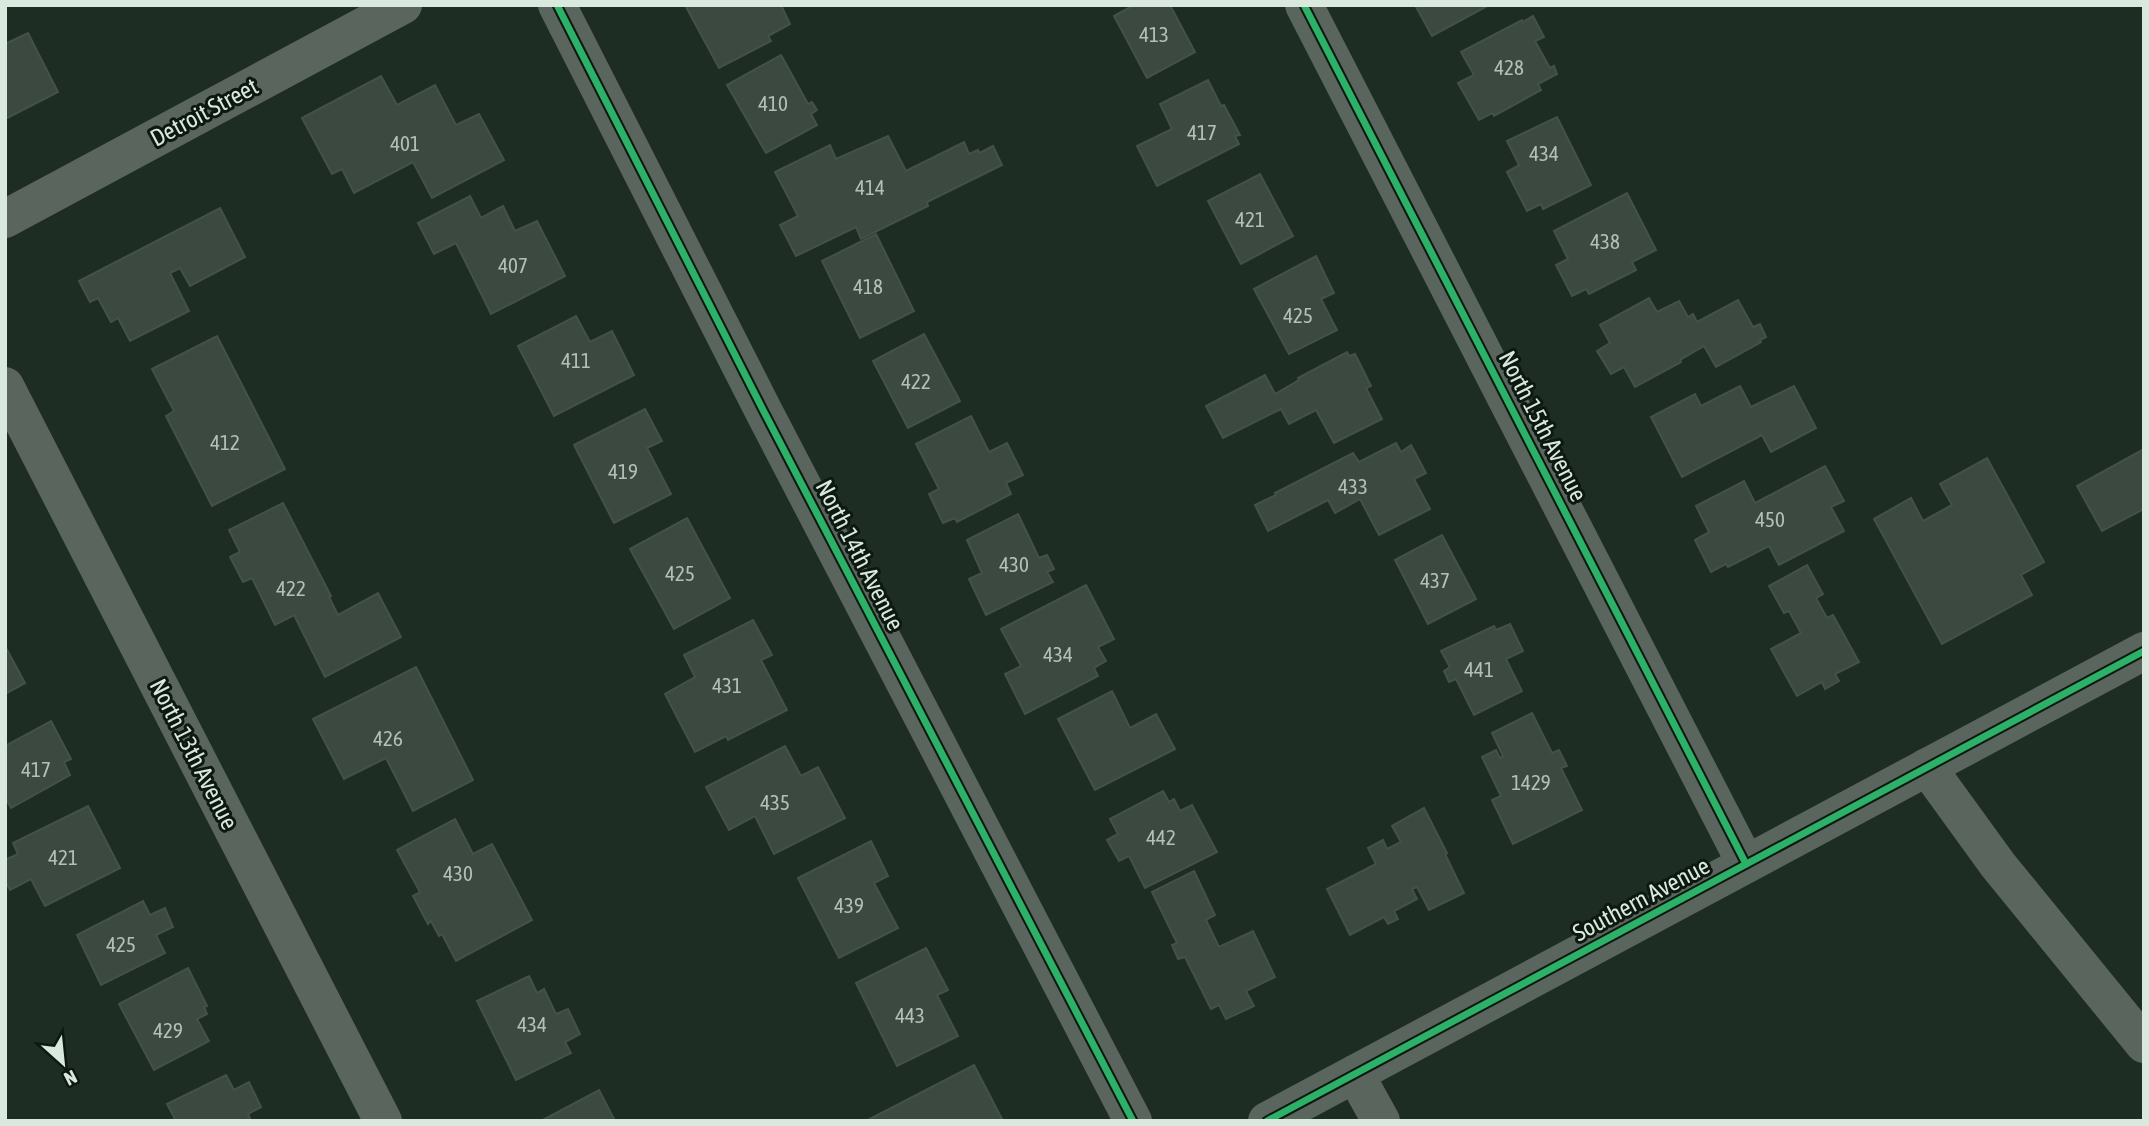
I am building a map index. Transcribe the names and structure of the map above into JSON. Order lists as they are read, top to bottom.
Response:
{
  "streets": {
    "street": [
      "Detroit Street",
      "North 15th Avenue",
      "North 14th Avenue",
      "North 13th Avenue",
      "Southern Avenue"
    ]
  },
  "crossings": [
    ["North 15th Avenue", "Southern Avenue"]
  ],
  "house_numbers": [
    "413",
    "428",
    "410",
    "417",
    "401",
    "434",
    "414",
    "421",
    "438",
    "407",
    "418",
    "425",
    "411",
    "422",
    "412",
    "419",
    "433",
    "450",
    "430",
    "425",
    "437",
    "422",
    "434",
    "441",
    "431",
    "426",
    "417",
    "1429",
    "435",
    "442",
    "421",
    "430",
    "439",
    "425",
    "443",
    "434",
    "429"
  ],
  "north": "bottom right"
}
